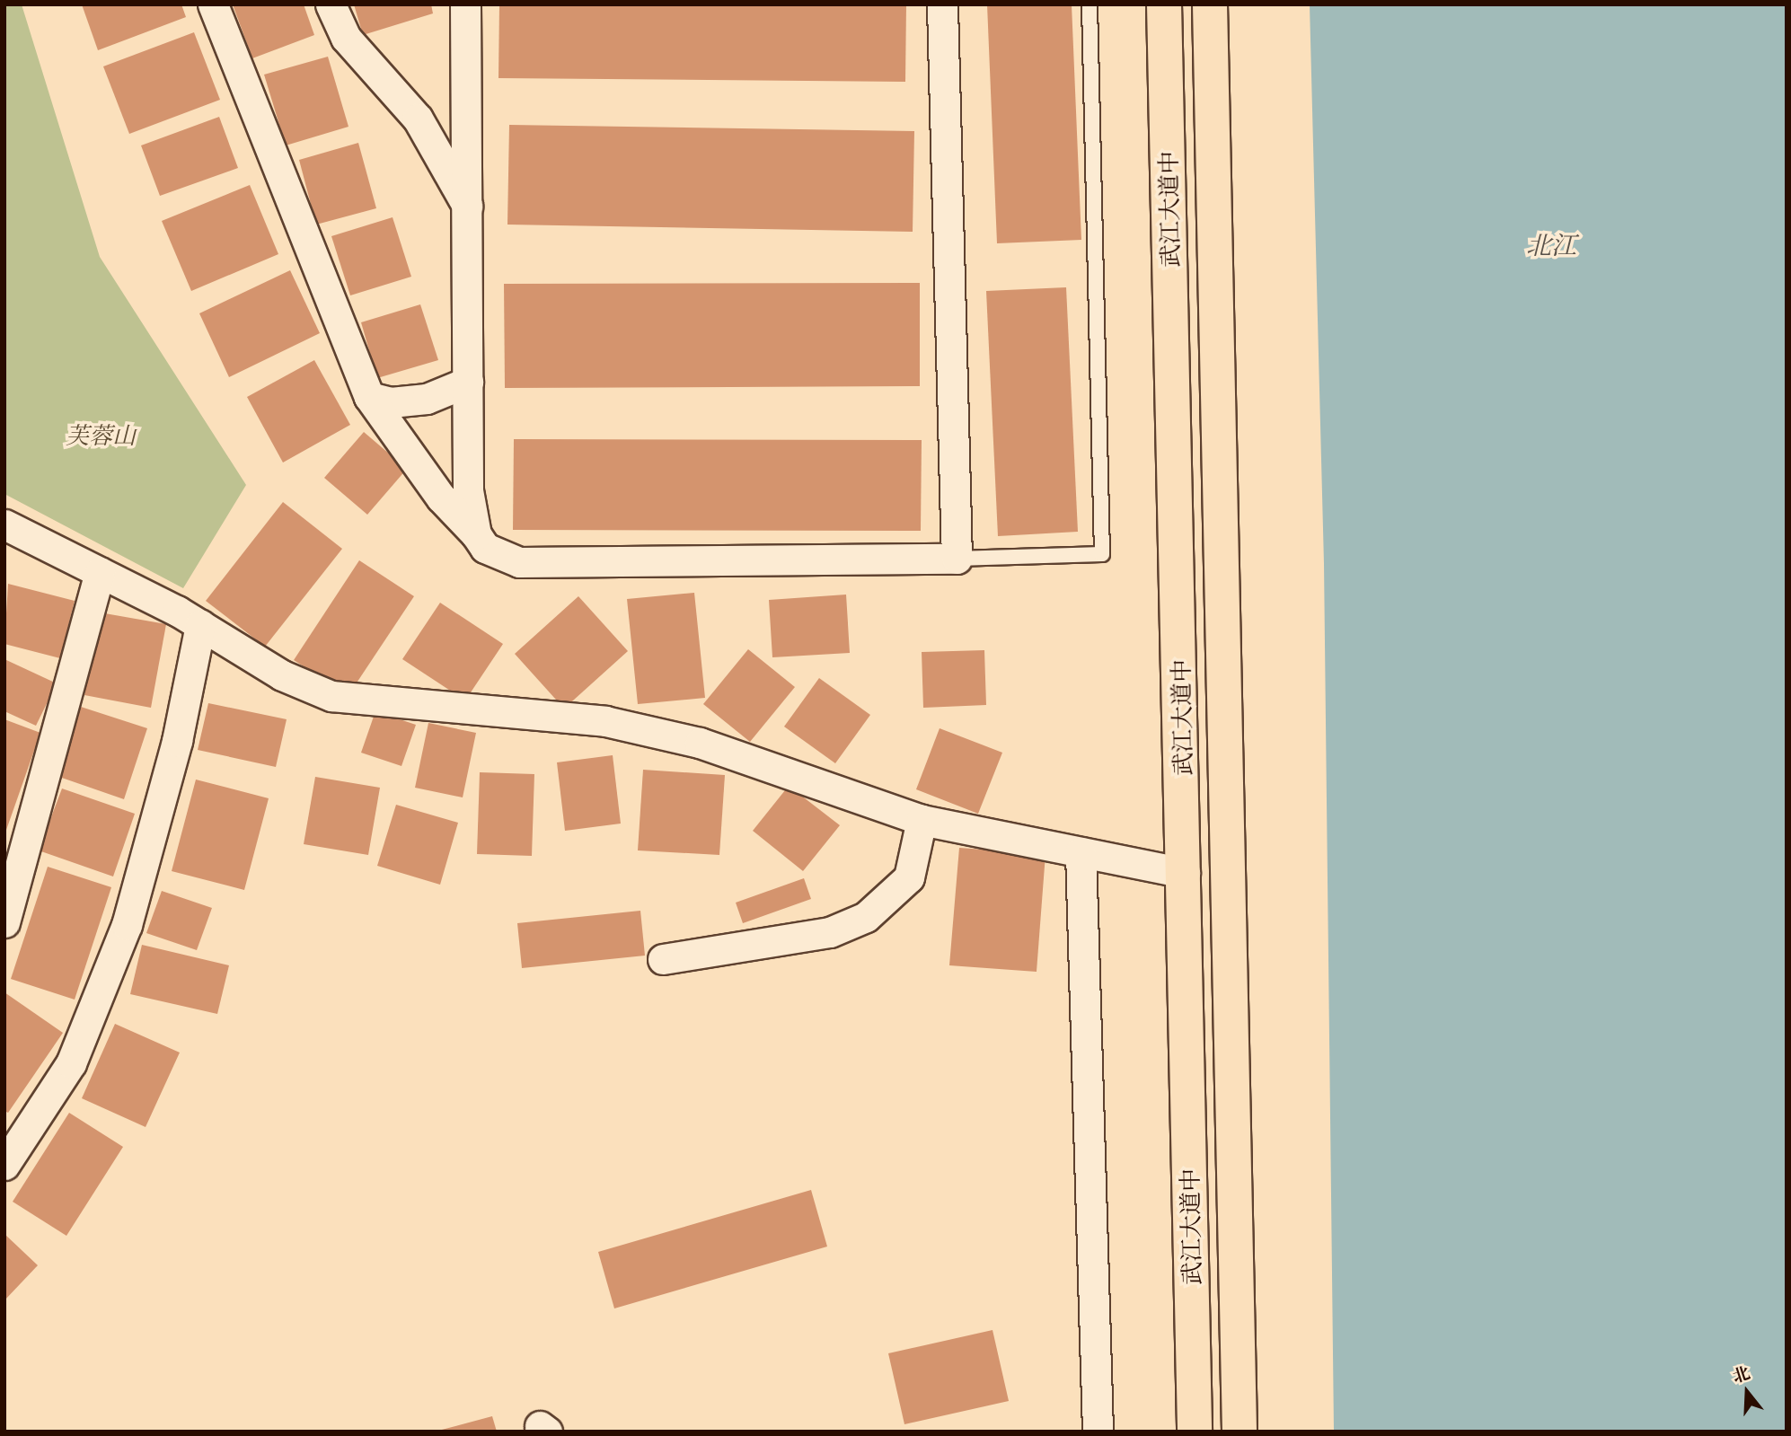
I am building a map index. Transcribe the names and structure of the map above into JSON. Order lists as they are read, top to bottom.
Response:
{
  "streets": {
    "main road": ["武江大道中"]
  },
  "water": ["北江"],
  "parks": ["芙蓉山"],
  "north": "top"
}
